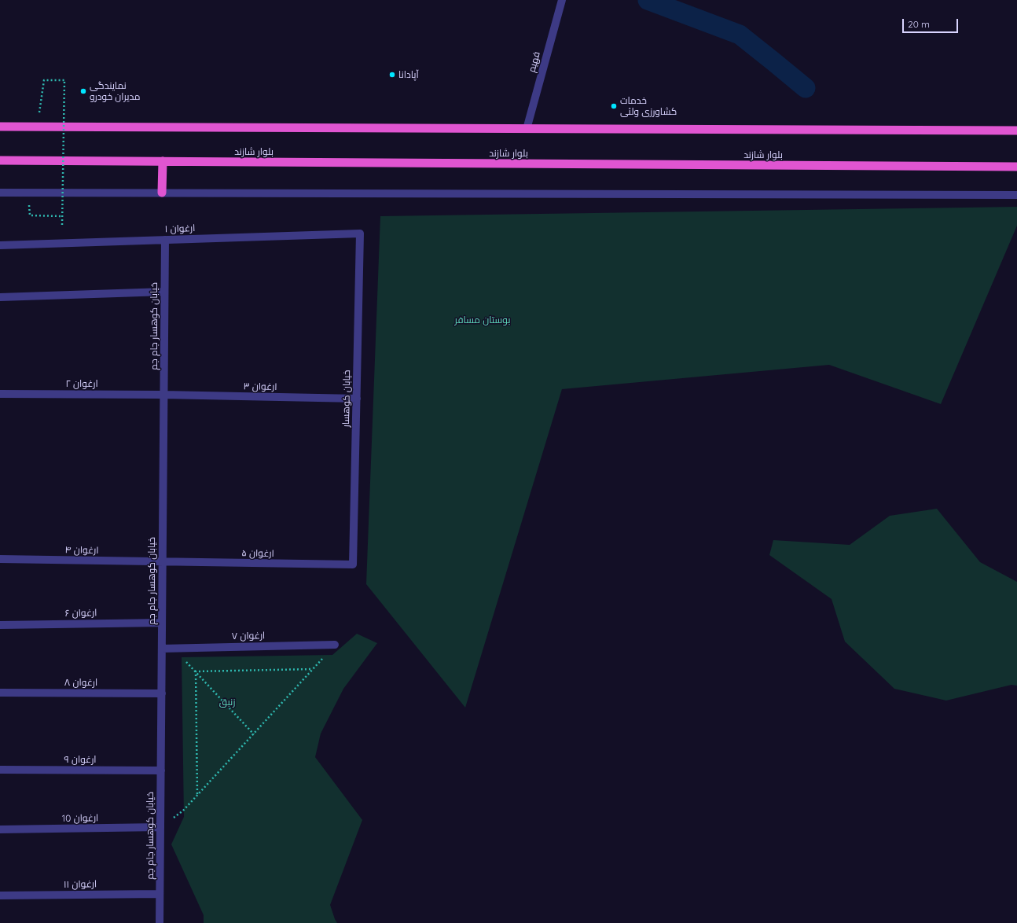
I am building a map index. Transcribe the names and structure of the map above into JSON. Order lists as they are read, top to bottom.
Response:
{
  "streets": {
    "highway": ["بلوار شازند"],
    "street": [
      "فهیم",
      "ارغوان ۱",
      "خیابان کوهسار جام جم",
      "ارغوان ۲",
      "ارغوان ۳",
      "خیابان کوهسار",
      "ارغوان ۴",
      "ارغوان ۵",
      "ارغوان ۶",
      "ارغوان ۷",
      "ارغوان ۸",
      "ارغوان ۹",
      "ارغوان 10",
      "ارغوان ۱۱"
    ]
  },
  "crossings": [
    ["ارغوان ۱", "خیابان کوهسار جام جم"],
    ["ارغوان ۱", "خیابان کوهسار"],
    ["خیابان کوهسار جام جم", "ارغوان ۲"],
    ["خیابان کوهسار جام جم", "ارغوان ۳"],
    ["خیابان کوهسار جام جم", "ارغوان ۴"],
    ["خیابان کوهسار جام جم", "ارغوان ۵"],
    ["خیابان کوهسار جام جم", "ارغوان ۶"],
    ["خیابان کوهسار جام جم", "ارغوان ۷"],
    ["خیابان کوهسار جام جم", "ارغوان ۸"],
    ["خیابان کوهسار جام جم", "ارغوان ۹"],
    ["خیابان کوهسار جام جم", "ارغوان 10"],
    ["خیابان کوهسار جام جم", "ارغوان ۱۱"],
    ["ارغوان ۲", "ارغوان ۳"],
    ["ارغوان ۳", "خیابان کوهسار"],
    ["خیابان کوهسار", "ارغوان ۵"],
    ["ارغوان ۴", "ارغوان ۵"]
  ],
  "parks": ["بوستان مسافر", "زنبق"],
  "places": ["آپادانا", "نمایندگی مدیران خودرو", "خدمات کشاورزی ولئی"],
  "scale_bar": "20 m"
}
